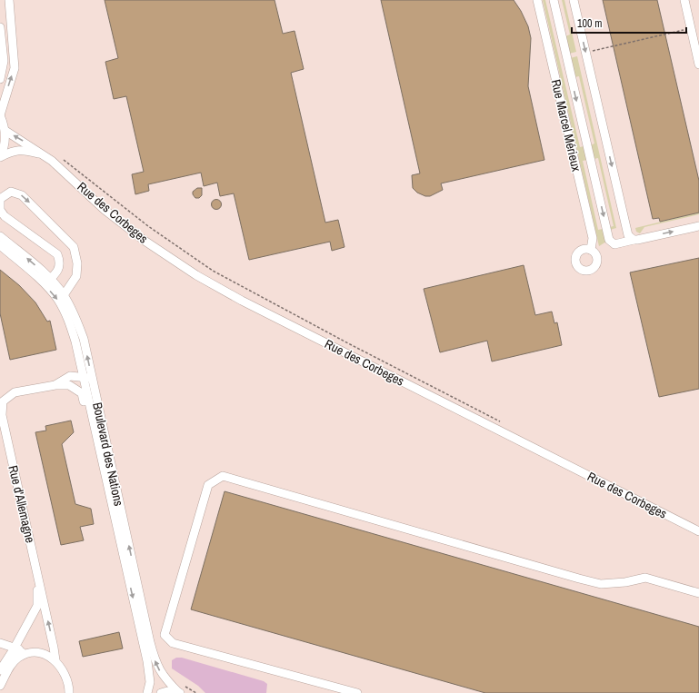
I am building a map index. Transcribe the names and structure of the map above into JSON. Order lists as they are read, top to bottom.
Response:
{
  "streets": {
    "street": [
      "Rue Marcel Mérieux",
      "Rue des Corbeges",
      "Boulevard des Nations",
      "Rue d'Allemagne"
    ]
  },
  "crossings": [
    ["Boulevard des Nations", "Rue d'Allemagne"]
  ],
  "scale_bar": "100 m"
}
